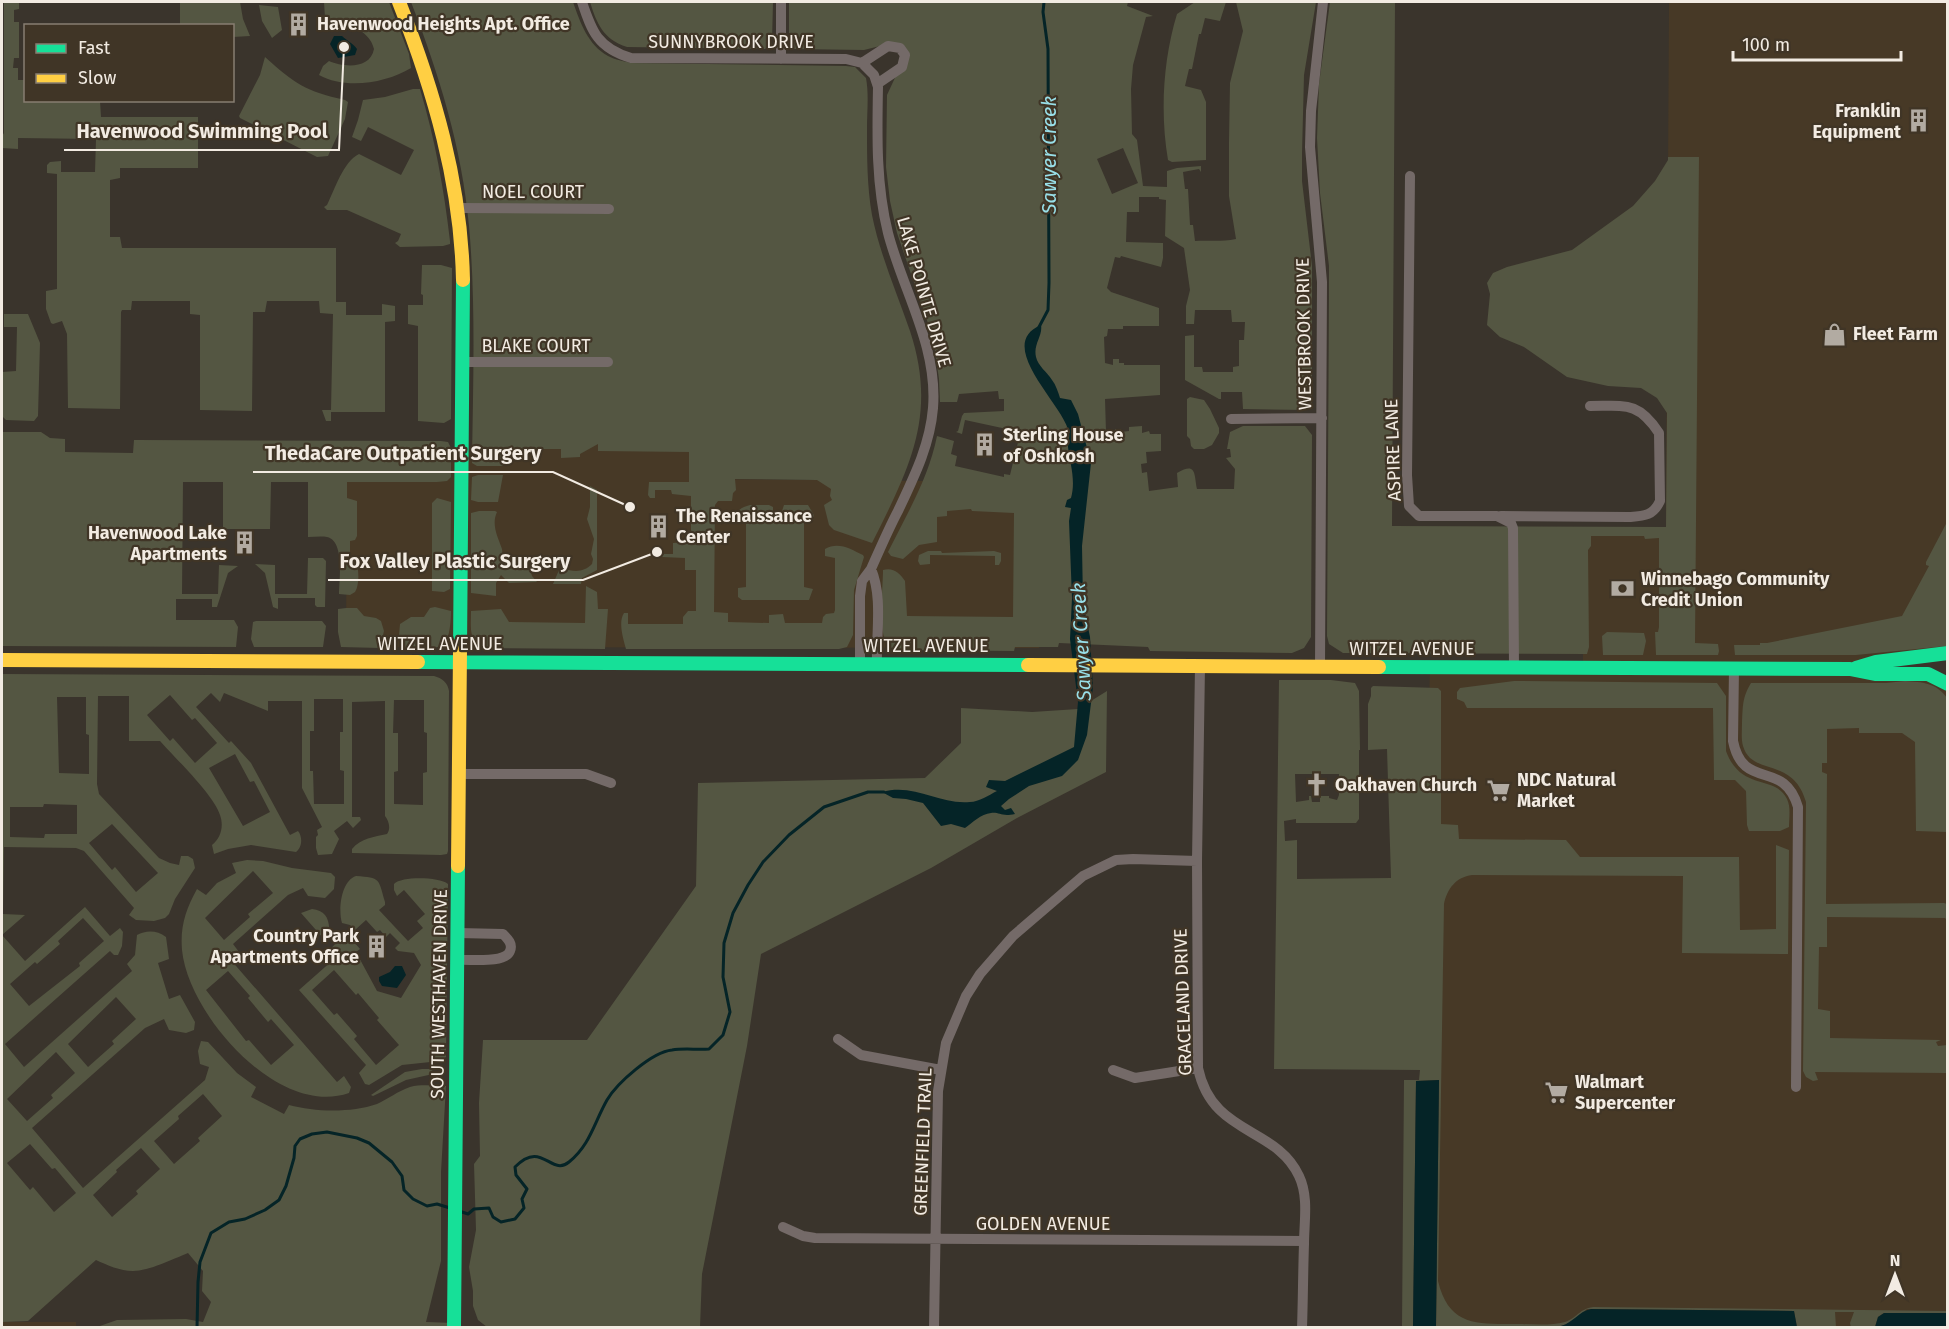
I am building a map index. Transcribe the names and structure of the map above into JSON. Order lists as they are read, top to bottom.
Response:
{
  "streets": {
    "main road": ["WITZEL AVENUE", "SOUTH WESTHAVEN DRIVE"],
    "street": [
      "SUNNYBROOK DRIVE",
      "NOEL COURT",
      "LAKE POINTE DRIVE",
      "WESTBROOK DRIVE",
      "BLAKE COURT",
      "ASPIRE LANE",
      "GRACELAND DRIVE",
      "GREENFIELD TRAIL",
      "GOLDEN AVENUE"
    ]
  },
  "crossings": [
    ["NOEL COURT", "SOUTH WESTHAVEN DRIVE"],
    ["LAKE POINTE DRIVE", "WITZEL AVENUE"],
    ["WESTBROOK DRIVE", "WITZEL AVENUE"],
    ["BLAKE COURT", "SOUTH WESTHAVEN DRIVE"],
    ["WITZEL AVENUE", "SOUTH WESTHAVEN DRIVE"],
    ["WITZEL AVENUE", "GRACELAND DRIVE"],
    ["GRACELAND DRIVE", "GREENFIELD TRAIL"],
    ["GRACELAND DRIVE", "GOLDEN AVENUE"],
    ["GREENFIELD TRAIL", "GOLDEN AVENUE"]
  ],
  "water": ["Sawyer Creek"],
  "places": {
    "building": [
      "Havenwood Heights Apt. Office",
      "Franklin Equipment",
      "Sterling House of Oshkosh",
      "The Renaissance Center",
      "Havenwood Lake Apartments",
      "Country Park Apartments Office"
    ],
    "other": ["Havenwood Swimming Pool", "ThedaCare Outpatient Surgery", "Fox Valley Plastic Surgery"],
    "shop": ["Fleet Farm"],
    "bank": ["Winnebago Community Credit Union"],
    "church": ["Oakhaven Church"],
    "supermarket": ["NDC Natural Market", "Walmart Supercenter"]
  },
  "legend": ["Fast", "Slow"],
  "scale_bar": "100 m",
  "north": "top"
}
